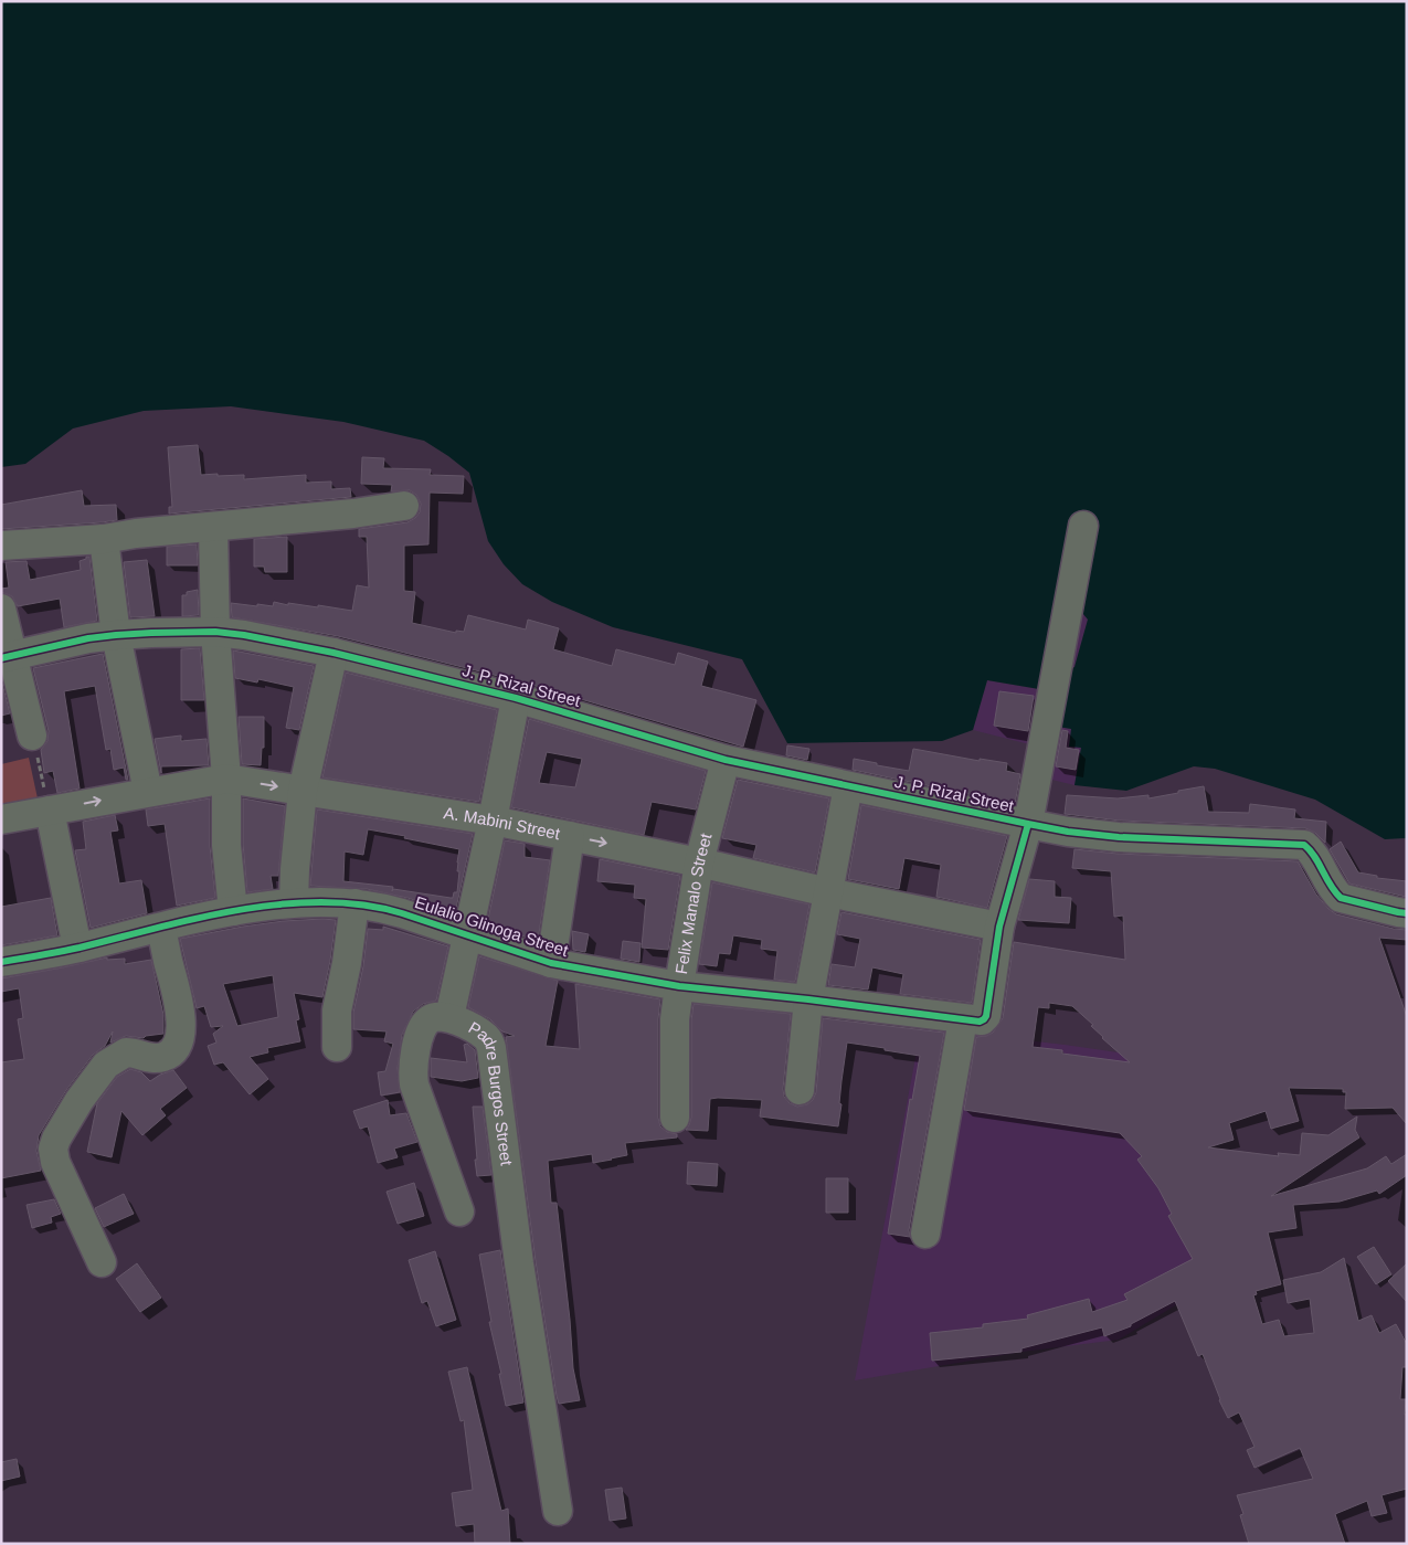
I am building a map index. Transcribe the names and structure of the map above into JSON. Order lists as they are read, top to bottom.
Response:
{
  "streets": {
    "street": [
      "J. P. Rizal Street",
      "A. Mabini Street",
      "Felix Manalo Street",
      "Eulalio Glinoga Street",
      "Padre Burgos Street"
    ]
  },
  "crossings": [
    ["J. P. Rizal Street", "Felix Manalo Street"],
    ["J. P. Rizal Street", "Padre Burgos Street"],
    ["A. Mabini Street", "Felix Manalo Street"],
    ["A. Mabini Street", "Padre Burgos Street"],
    ["Felix Manalo Street", "Eulalio Glinoga Street"],
    ["Eulalio Glinoga Street", "Padre Burgos Street"]
  ]
}
